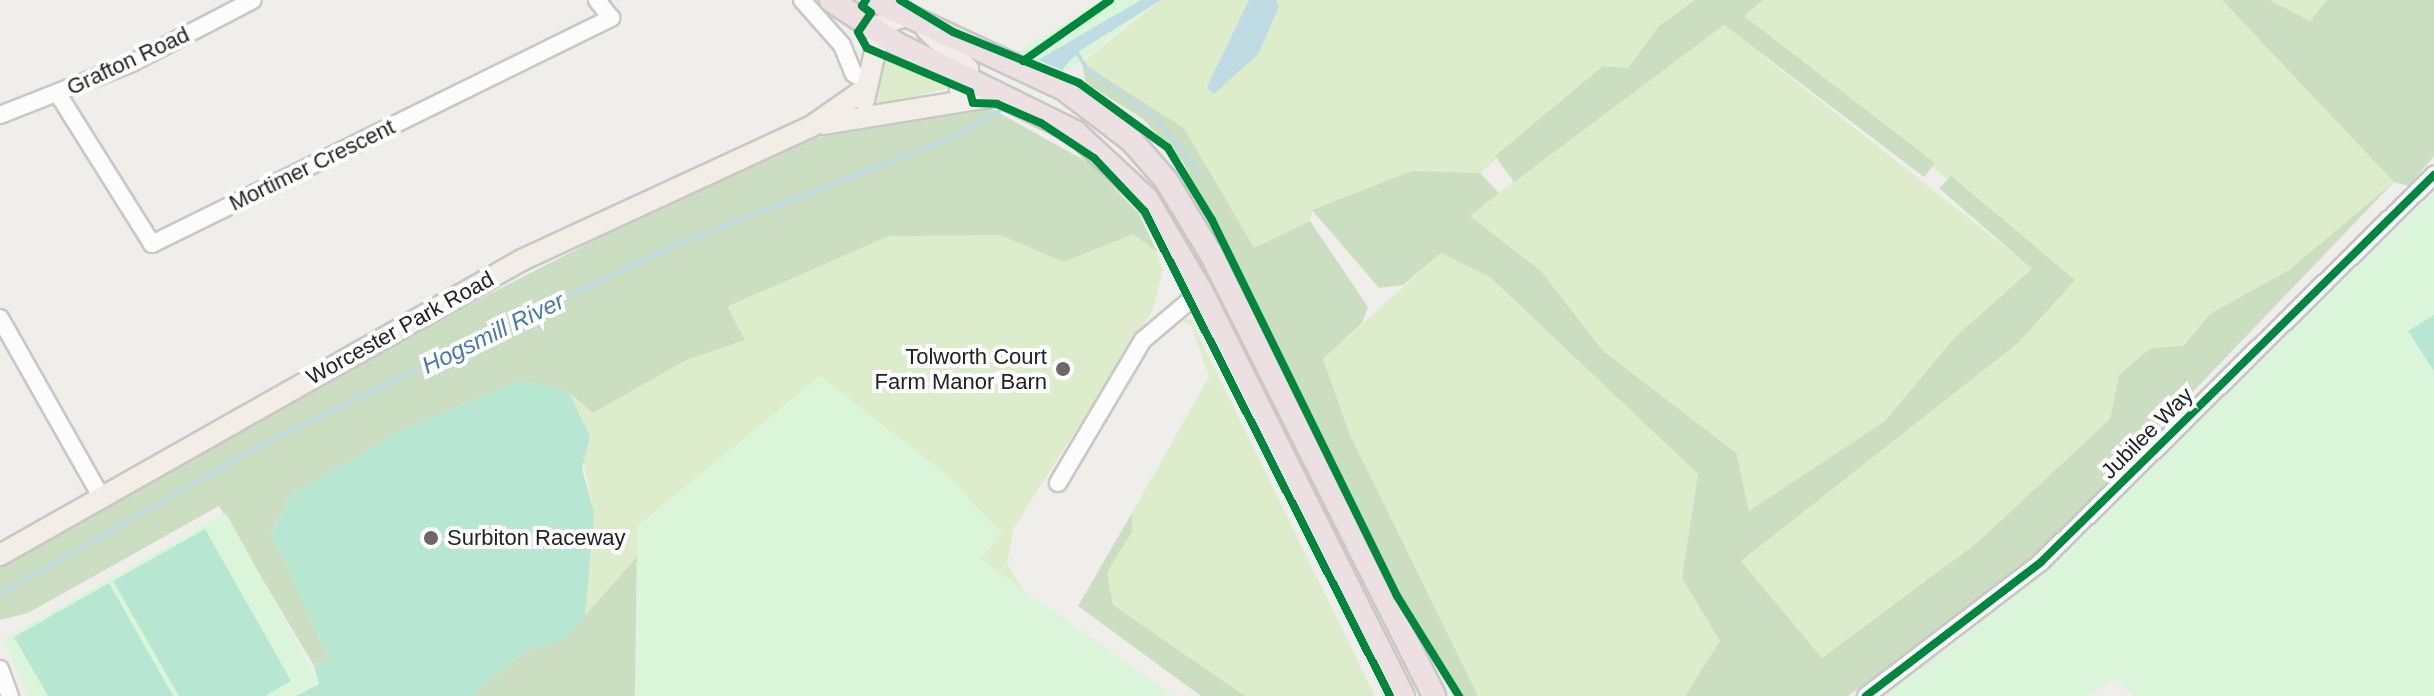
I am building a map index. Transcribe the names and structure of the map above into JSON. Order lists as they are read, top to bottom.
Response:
{
  "streets": {
    "main road": ["Worcester Park Road"],
    "street": ["Grafton Road", "Mortimer Crescent", "Jubilee Way"]
  },
  "crossings": [
    ["Grafton Road", "Mortimer Crescent"]
  ],
  "water": ["Hogsmill River"],
  "places": ["Tolworth Court Farm Manor Barn", "Surbiton Raceway"]
}
